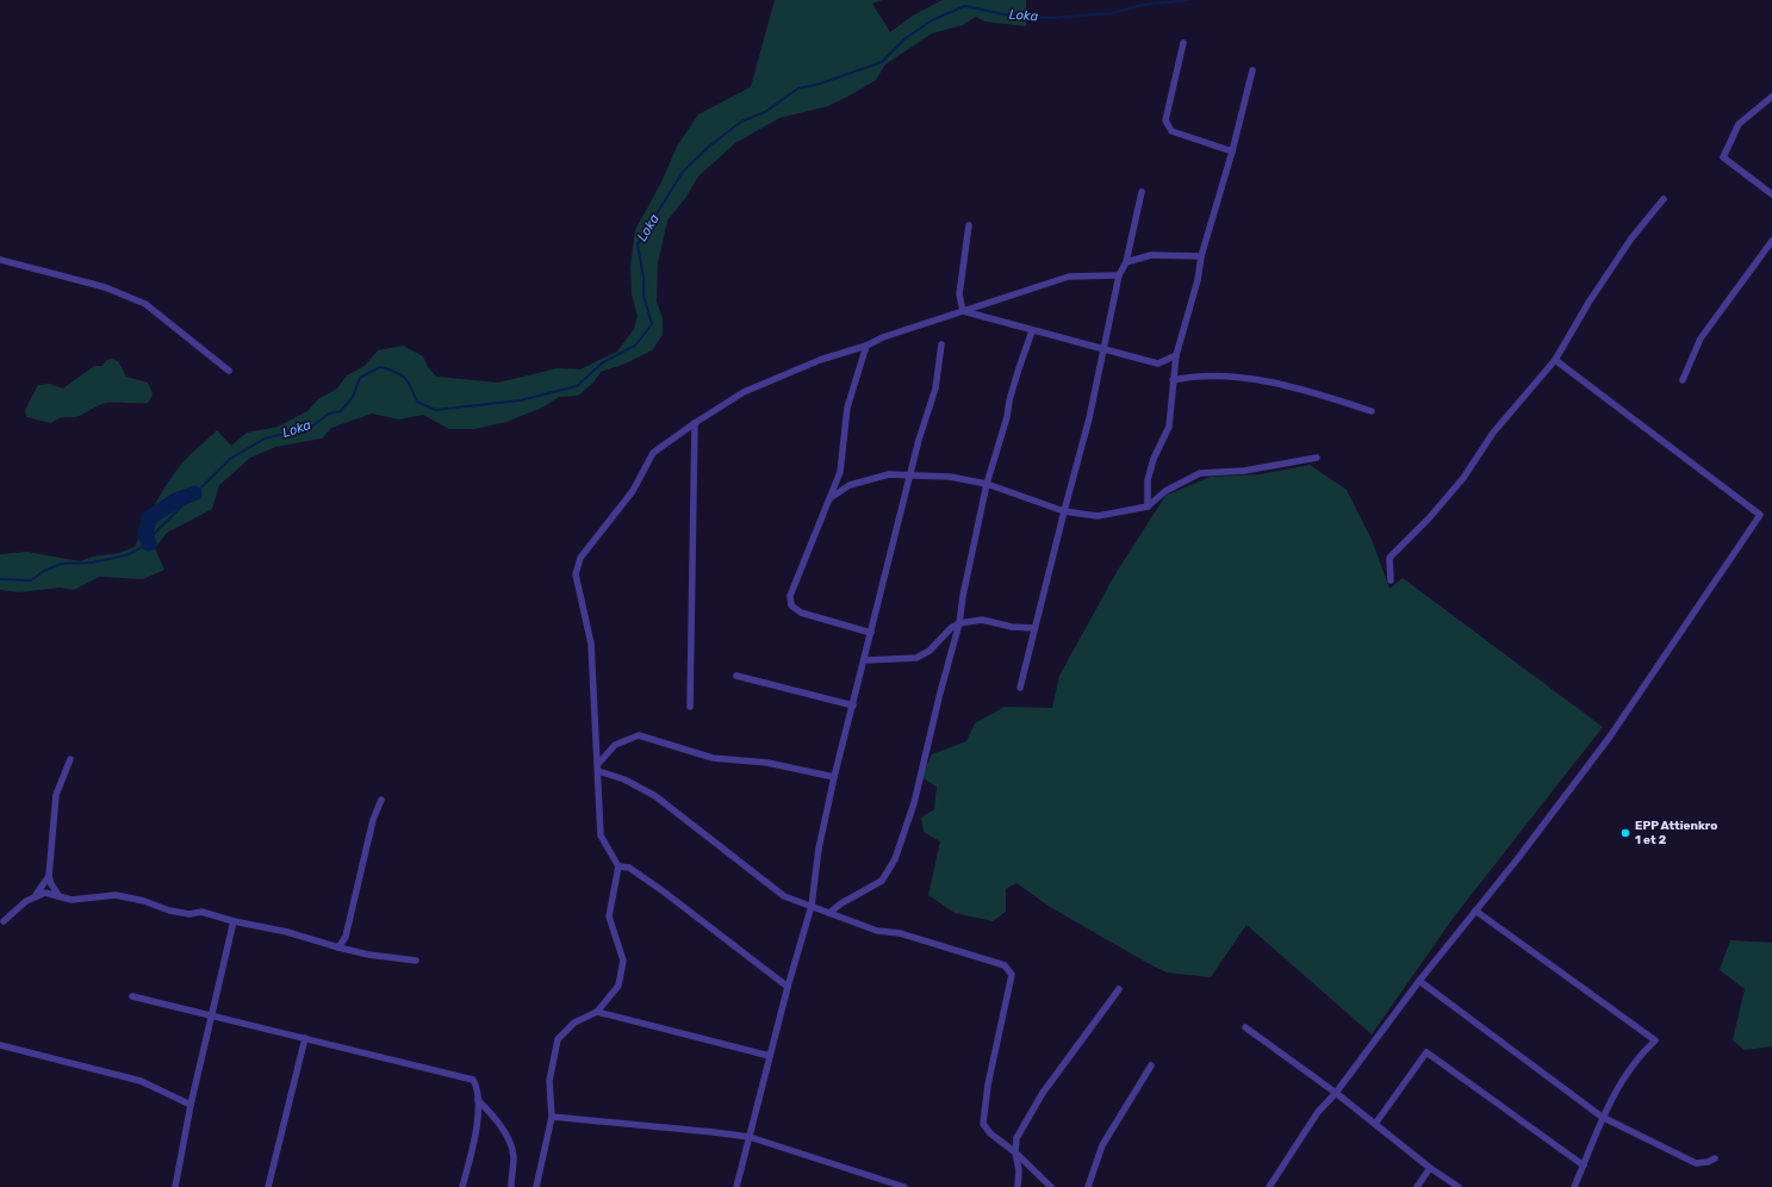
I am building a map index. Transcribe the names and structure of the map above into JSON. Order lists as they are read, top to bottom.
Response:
{
  "water": ["Loka"],
  "places": ["EPP Attienkro 1 et 2"]
}
